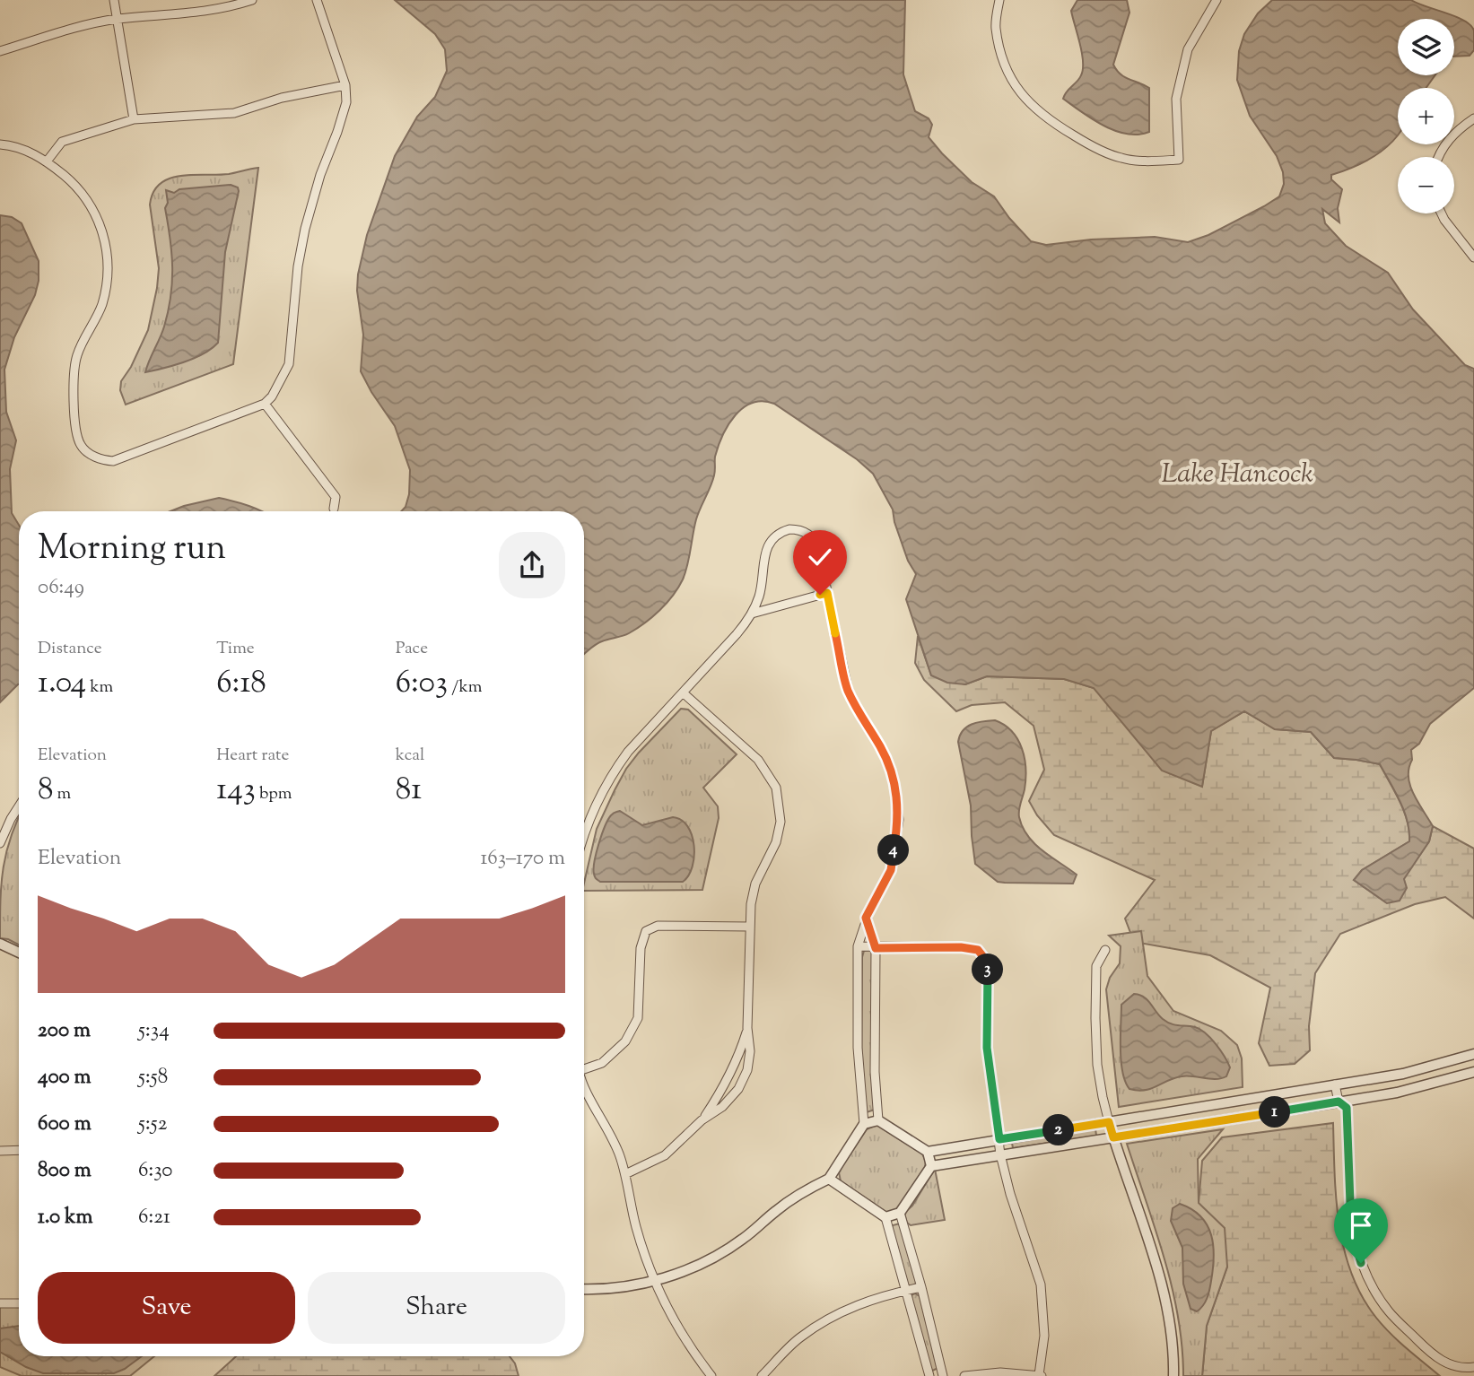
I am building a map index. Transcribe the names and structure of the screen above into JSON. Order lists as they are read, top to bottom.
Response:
{
  "water": ["Lake Hancock"],
  "page": {
    "map_buttons": ["+", "−"],
    "heading": ["Morning run", "06:49"],
    "stats": [
      ["Distance", "1.04 km"],
      ["Time", "6:18"],
      ["Pace", "6:03 /km"],
      ["Elevation", "8 m"],
      ["Heart rate", "143 bpm"],
      ["kcal", "81"]
    ],
    "chart": ["Elevation", "163–170 m"],
    "pins": [
      "4",
      "3",
      "1",
      "2"
    ],
    "list": [
      {
        "name": "200 m",
        "note": "5:34"
      },
      {
        "name": "400 m",
        "note": "5:58"
      },
      {
        "name": "600 m",
        "note": "5:52"
      },
      {
        "name": "800 m",
        "note": "6:30"
      },
      {
        "name": "1.0 km",
        "note": "6:21"
      }
    ],
    "buttons": ["Save", "Share"]
  }
}
